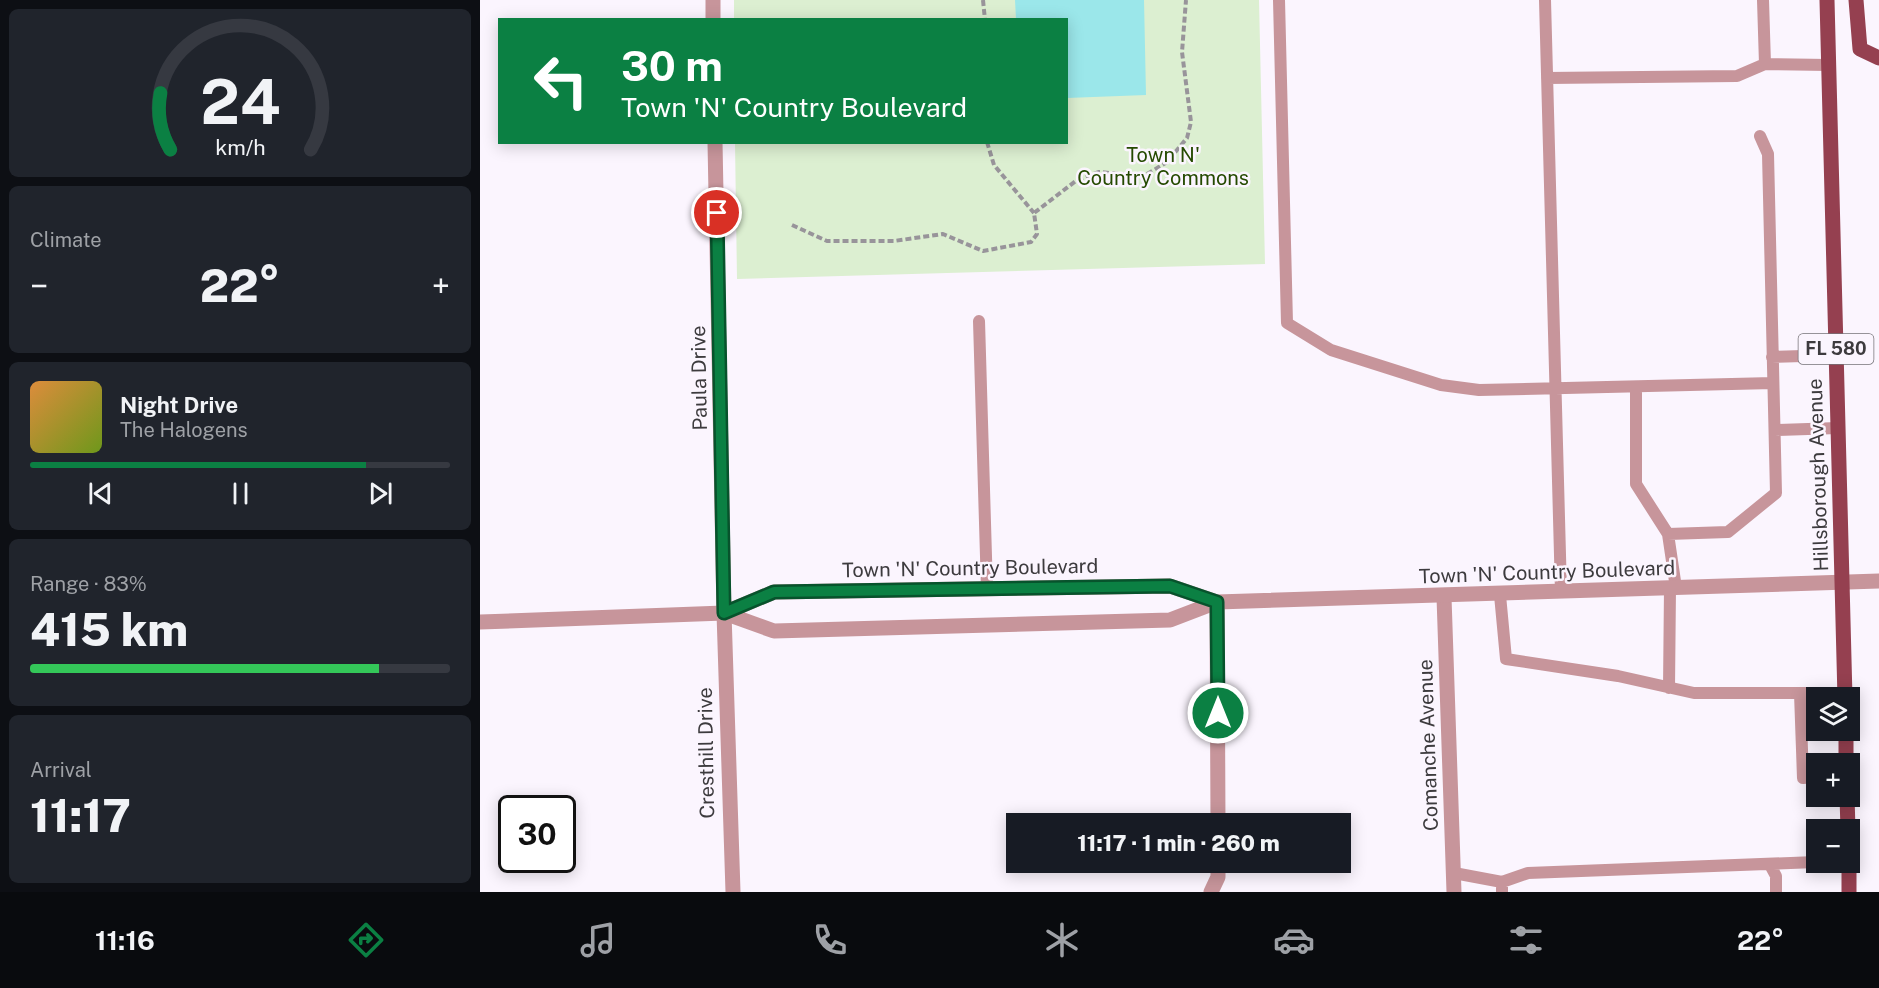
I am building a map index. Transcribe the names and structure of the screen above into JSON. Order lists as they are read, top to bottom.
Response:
{
  "streets": {
    "main road": ["FL 580", "Hillsborough Avenue"],
    "street": [
      "Paula Drive",
      "Town 'N' Country Boulevard",
      "Comanche Avenue",
      "Cresthill Drive"
    ]
  },
  "crossings": [
    ["Paula Drive", "Town 'N' Country Boulevard"],
    ["Paula Drive", "Cresthill Drive"],
    ["Hillsborough Avenue", "Town 'N' Country Boulevard"],
    ["Town 'N' Country Boulevard", "Comanche Avenue"],
    ["Town 'N' Country Boulevard", "Cresthill Drive"]
  ],
  "parks": ["Town N' Country Commons"],
  "page": {
    "turn": ["30 m", "Town 'N' Country Boulevard"],
    "tile": [
      "Climate",
      ["Range · 83%", "415 km"],
      ["Arrival", "11:17"]
    ],
    "heat": ["−", "22°", "+"],
    "song": ["Night Drive", "The Halogens"],
    "map_buttons": ["+", "−"],
    "limit": "30",
    "trip": "11:17 · 1 min · 260 m",
    "tabs": ["11:16", "22°"],
    "gauge": ["24", "km/h"]
  }
}
